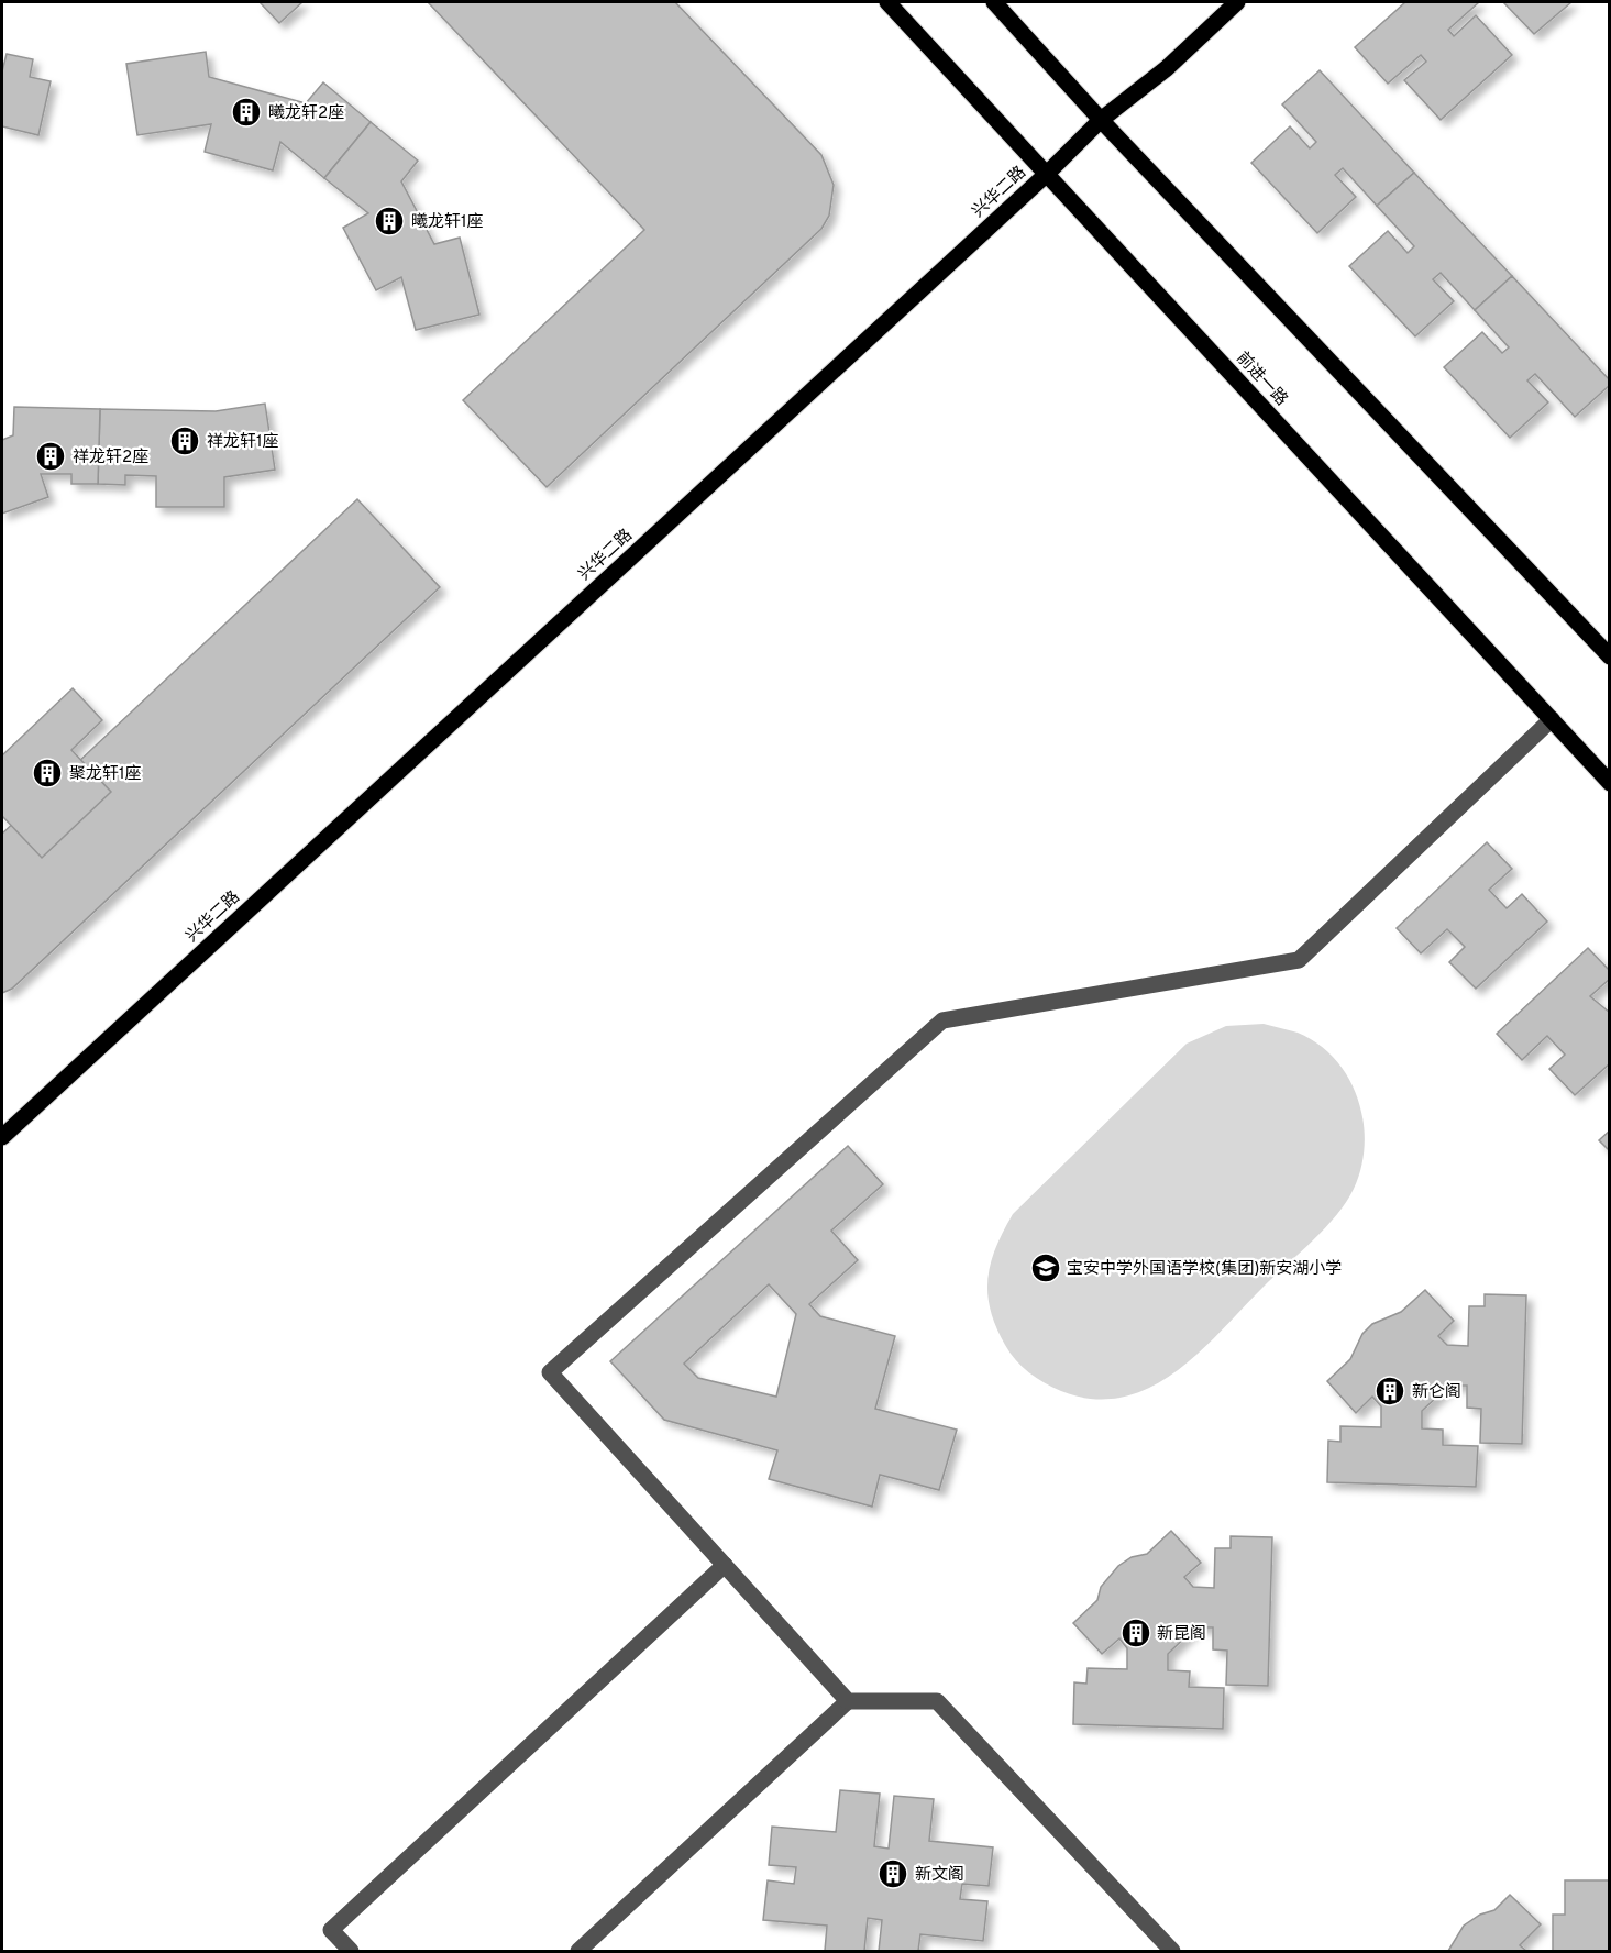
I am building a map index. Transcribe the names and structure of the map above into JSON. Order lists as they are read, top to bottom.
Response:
{
  "streets": {
    "main road": ["兴华二路", "前进一路"]
  },
  "crossings": [
    ["兴华二路", "前进一路"]
  ],
  "places": {
    "building": [
      "曦龙轩2座",
      "曦龙轩1座",
      "祥龙轩1座",
      "祥龙轩2座",
      "聚龙轩1座",
      "新仑阁",
      "新昆阁",
      "新文阁"
    ],
    "school or university": ["宝安中学外国语学校(集团)新安湖小学"]
  }
}
